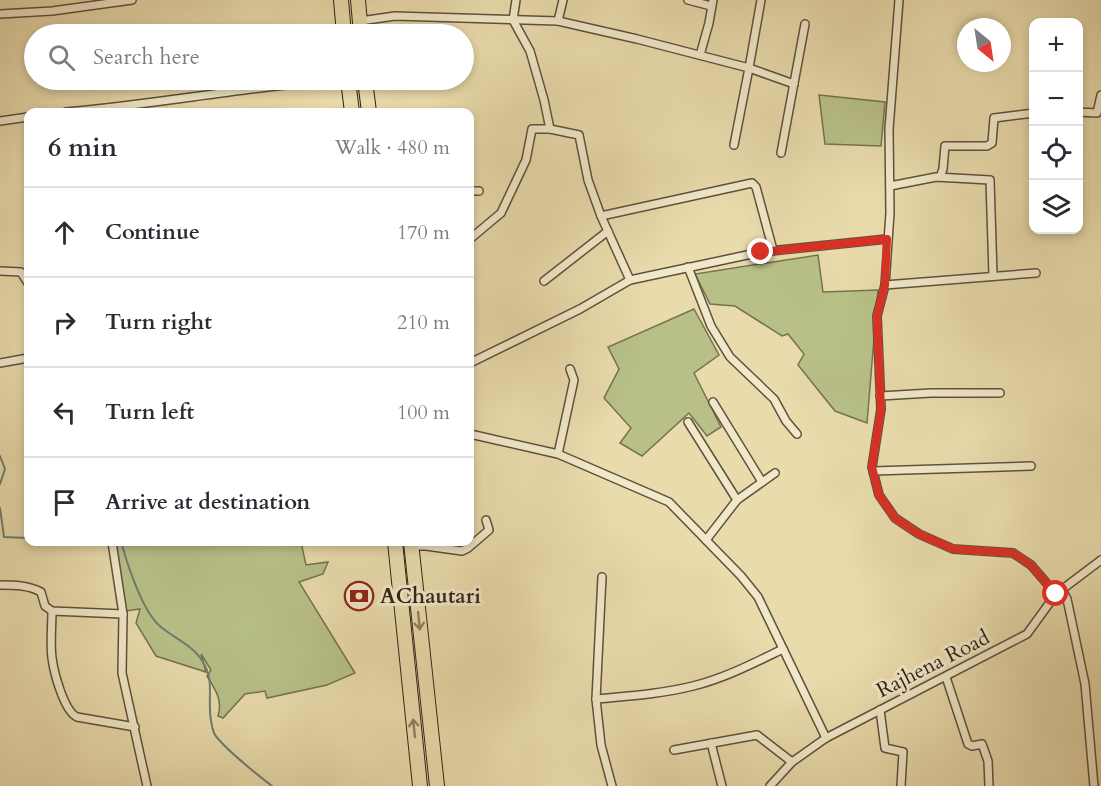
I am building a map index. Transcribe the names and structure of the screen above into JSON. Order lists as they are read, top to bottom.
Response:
{
  "streets": {
    "street": ["Rajhena Road"]
  },
  "places": {
    "bank": ["AChautari"]
  },
  "north": "bottom right",
  "page": {
    "map_buttons": ["+", "−"],
    "search": "Search here",
    "heading": ["6 min", "Walk · 480 m"],
    "list": [
      ["Continue", "170 m"],
      ["Turn right", "210 m"],
      ["Turn left", "100 m"],
      "Arrive at destination"
    ]
  }
}
